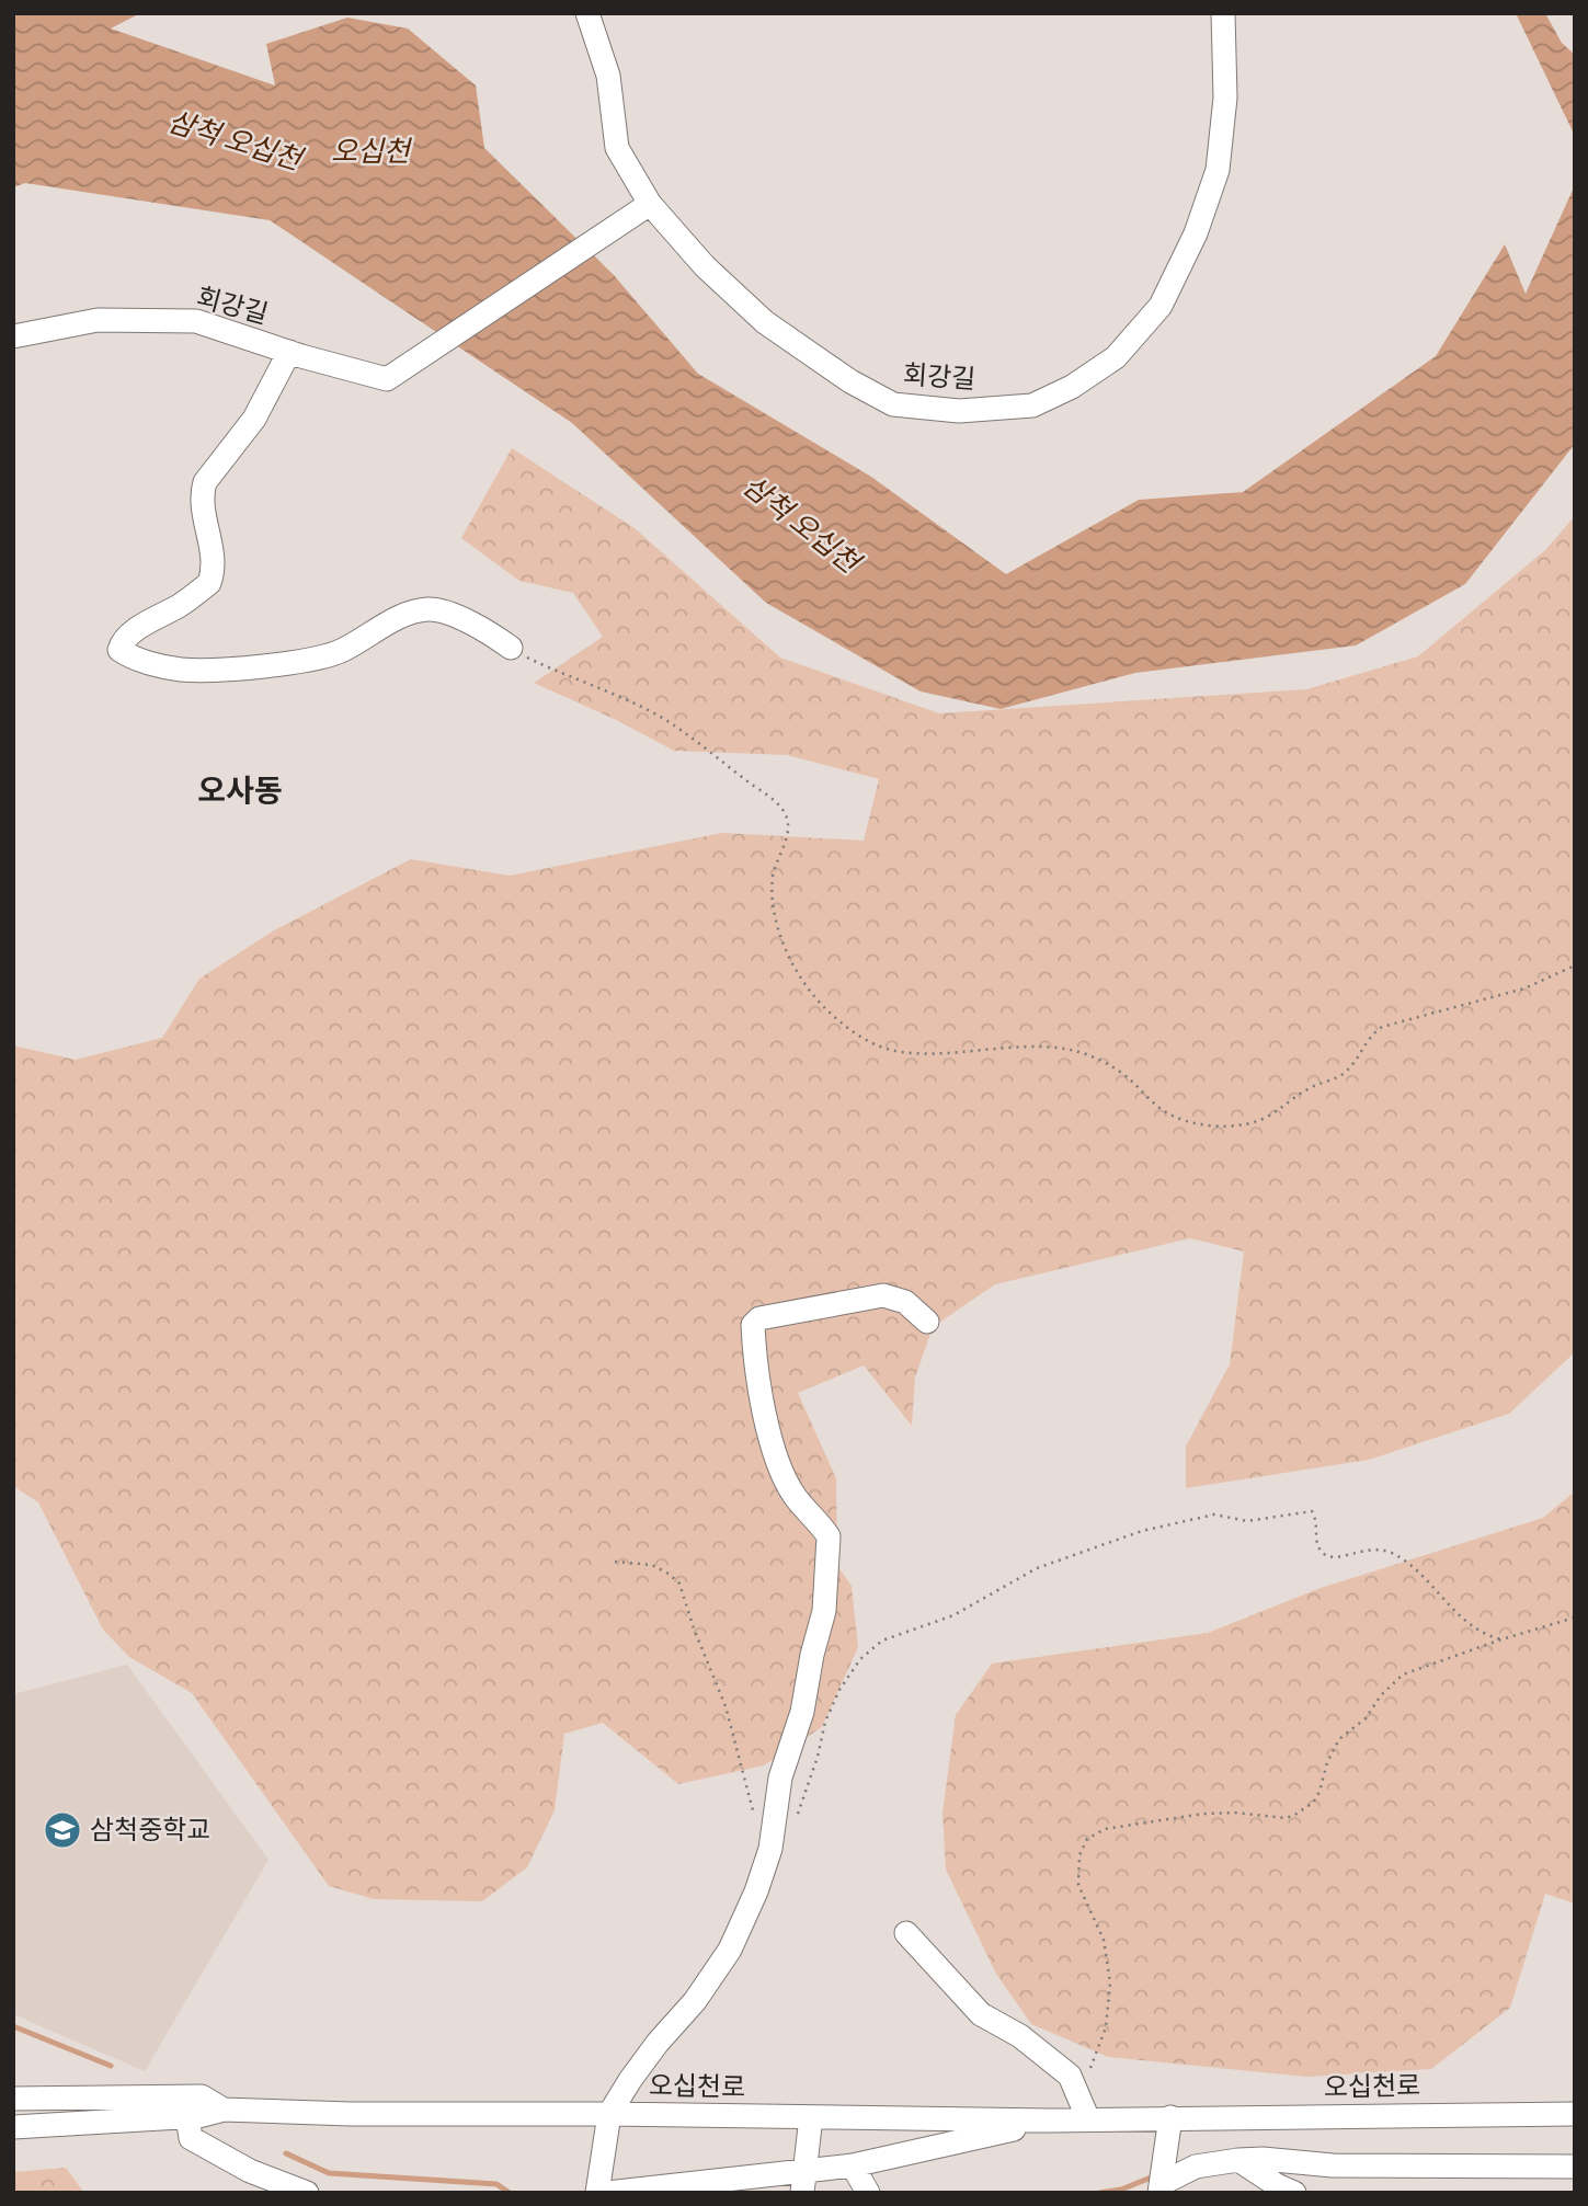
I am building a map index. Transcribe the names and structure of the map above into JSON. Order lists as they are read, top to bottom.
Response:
{
  "streets": {
    "street": ["회강길", "오십천로"]
  },
  "districts": ["오사동"],
  "water": ["삼척 오십천", "오십천"],
  "places": {
    "school or university": ["삼척중학교"]
  }
}
